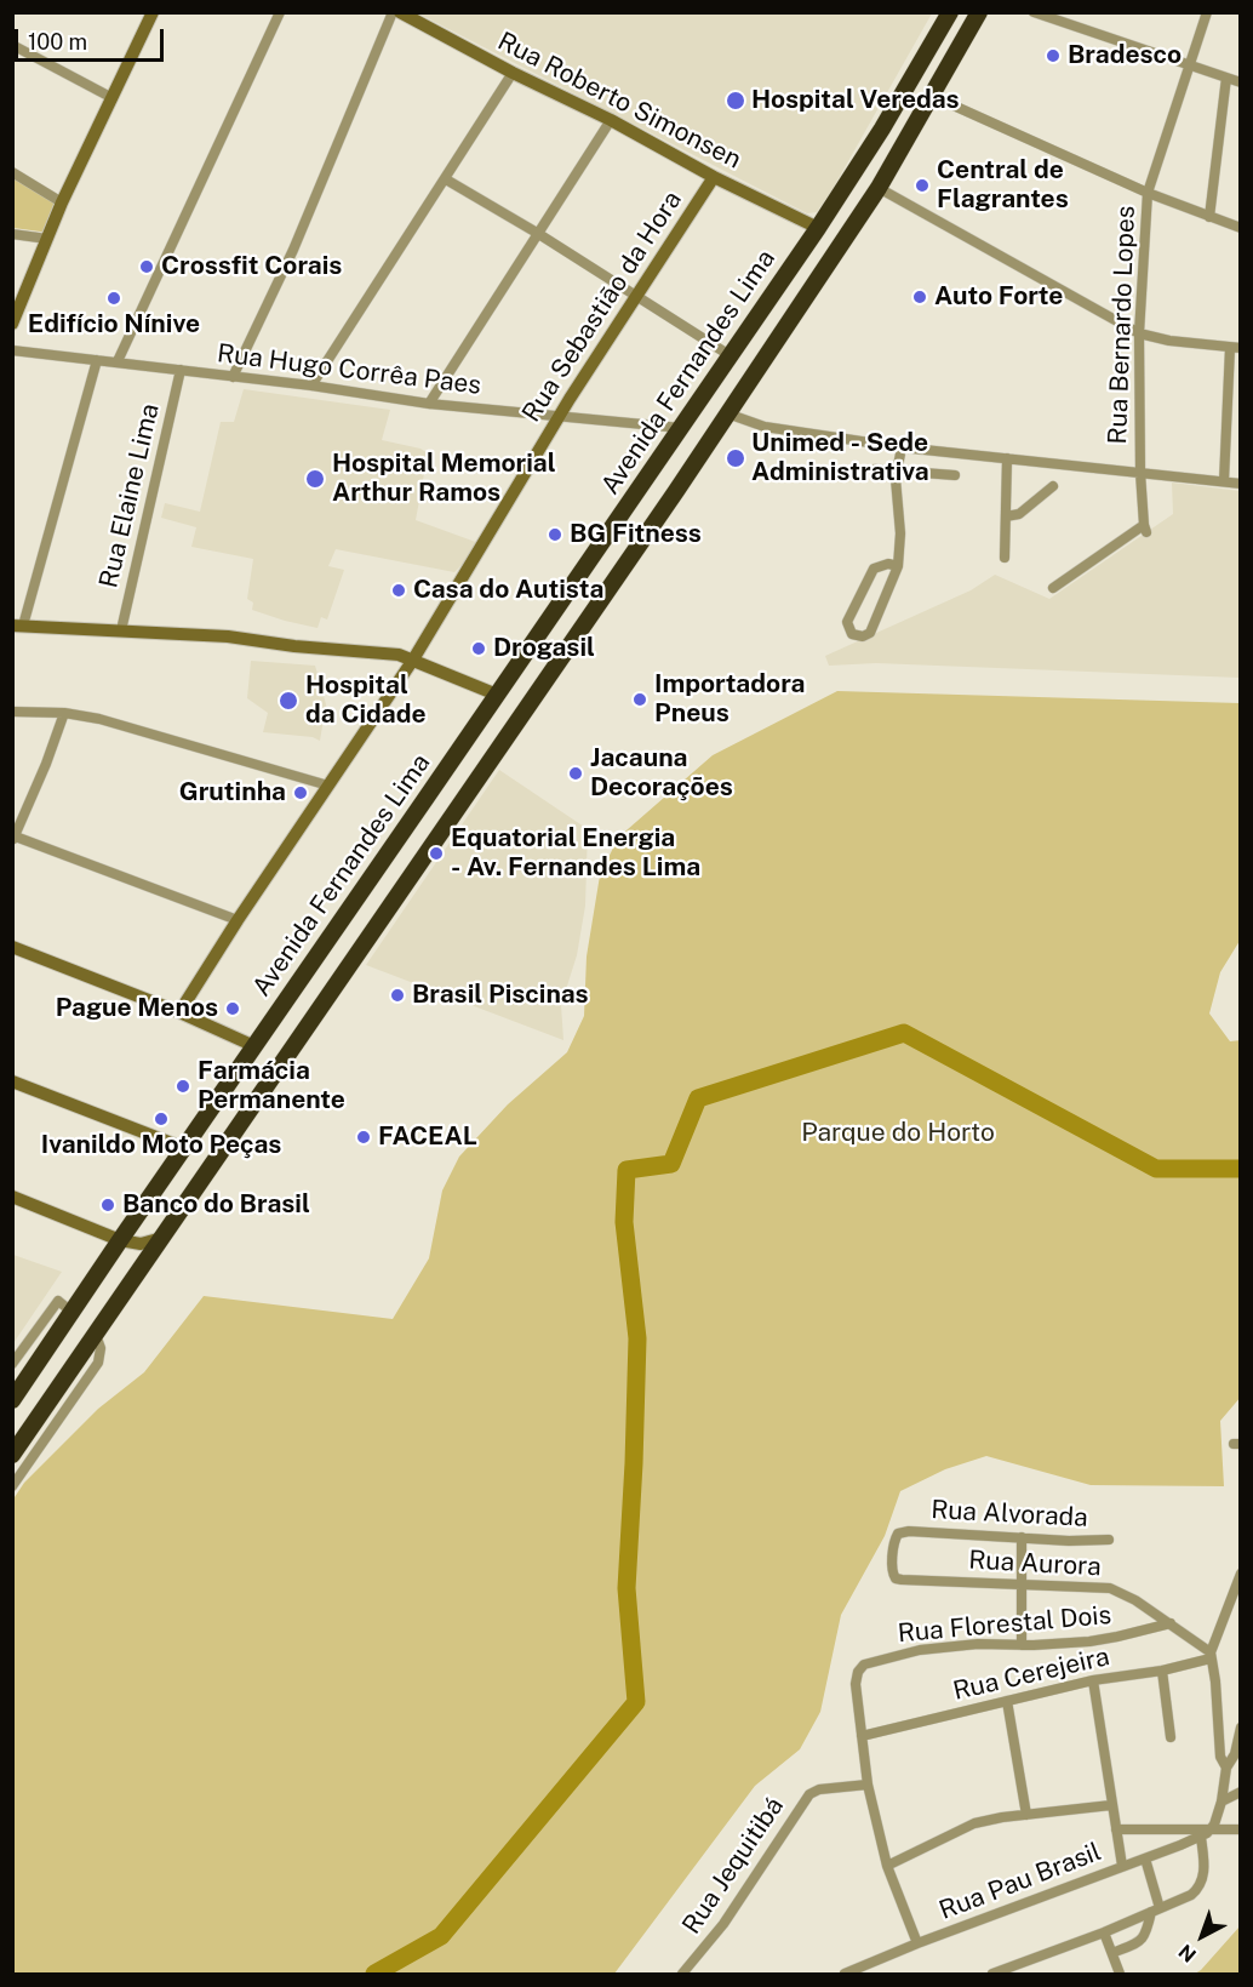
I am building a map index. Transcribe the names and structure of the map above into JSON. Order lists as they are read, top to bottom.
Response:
{
  "streets": {
    "highway": ["Avenida Fernandes Lima"],
    "street": [
      "Rua Roberto Simonsen",
      "Rua Sebastião da Hora",
      "Rua Bernardo Lopes",
      "Rua Hugo Corrêa Paes",
      "Rua Elaine Lima",
      "Rua Alvorada",
      "Rua Aurora",
      "Rua Florestal Dois",
      "Rua Cerejeira",
      "Rua Jequitibá",
      "Rua Pau Brasil"
    ]
  },
  "crossings": [
    ["Rua Roberto Simonsen", "Rua Sebastião da Hora"],
    ["Rua Roberto Simonsen", "Avenida Fernandes Lima"],
    ["Rua Sebastião da Hora", "Rua Hugo Corrêa Paes"],
    ["Rua Hugo Corrêa Paes", "Avenida Fernandes Lima"],
    ["Rua Hugo Corrêa Paes", "Rua Elaine Lima"],
    ["Rua Alvorada", "Rua Aurora"],
    ["Rua Aurora", "Rua Florestal Dois"],
    ["Rua Aurora", "Rua Cerejeira"],
    ["Rua Florestal Dois", "Rua Cerejeira"]
  ],
  "parks": ["Parque do Horto"],
  "places": [
    "Bradesco",
    "Hospital Veredas",
    "Central de Flagrantes",
    "Crossfit Corais",
    "Auto Forte",
    "Edifício Nínive",
    "Unimed - Sede Administrativa",
    "Hospital Memorial Arthur Ramos",
    "BG Fitness",
    "Casa do Autista",
    "Drogasil",
    "Importadora Pneus",
    "Hospital da Cidade",
    "Jacauna Decorações",
    "Grutinha",
    "Equatorial Energia - Av. Fernandes Lima",
    "Brasil Piscinas",
    "Pague Menos",
    "Farmácia Permanente",
    "Ivanildo Moto Peças",
    "FACEAL",
    "Banco do Brasil"
  ],
  "scale_bar": "100 m",
  "north": "bottom left"
}
